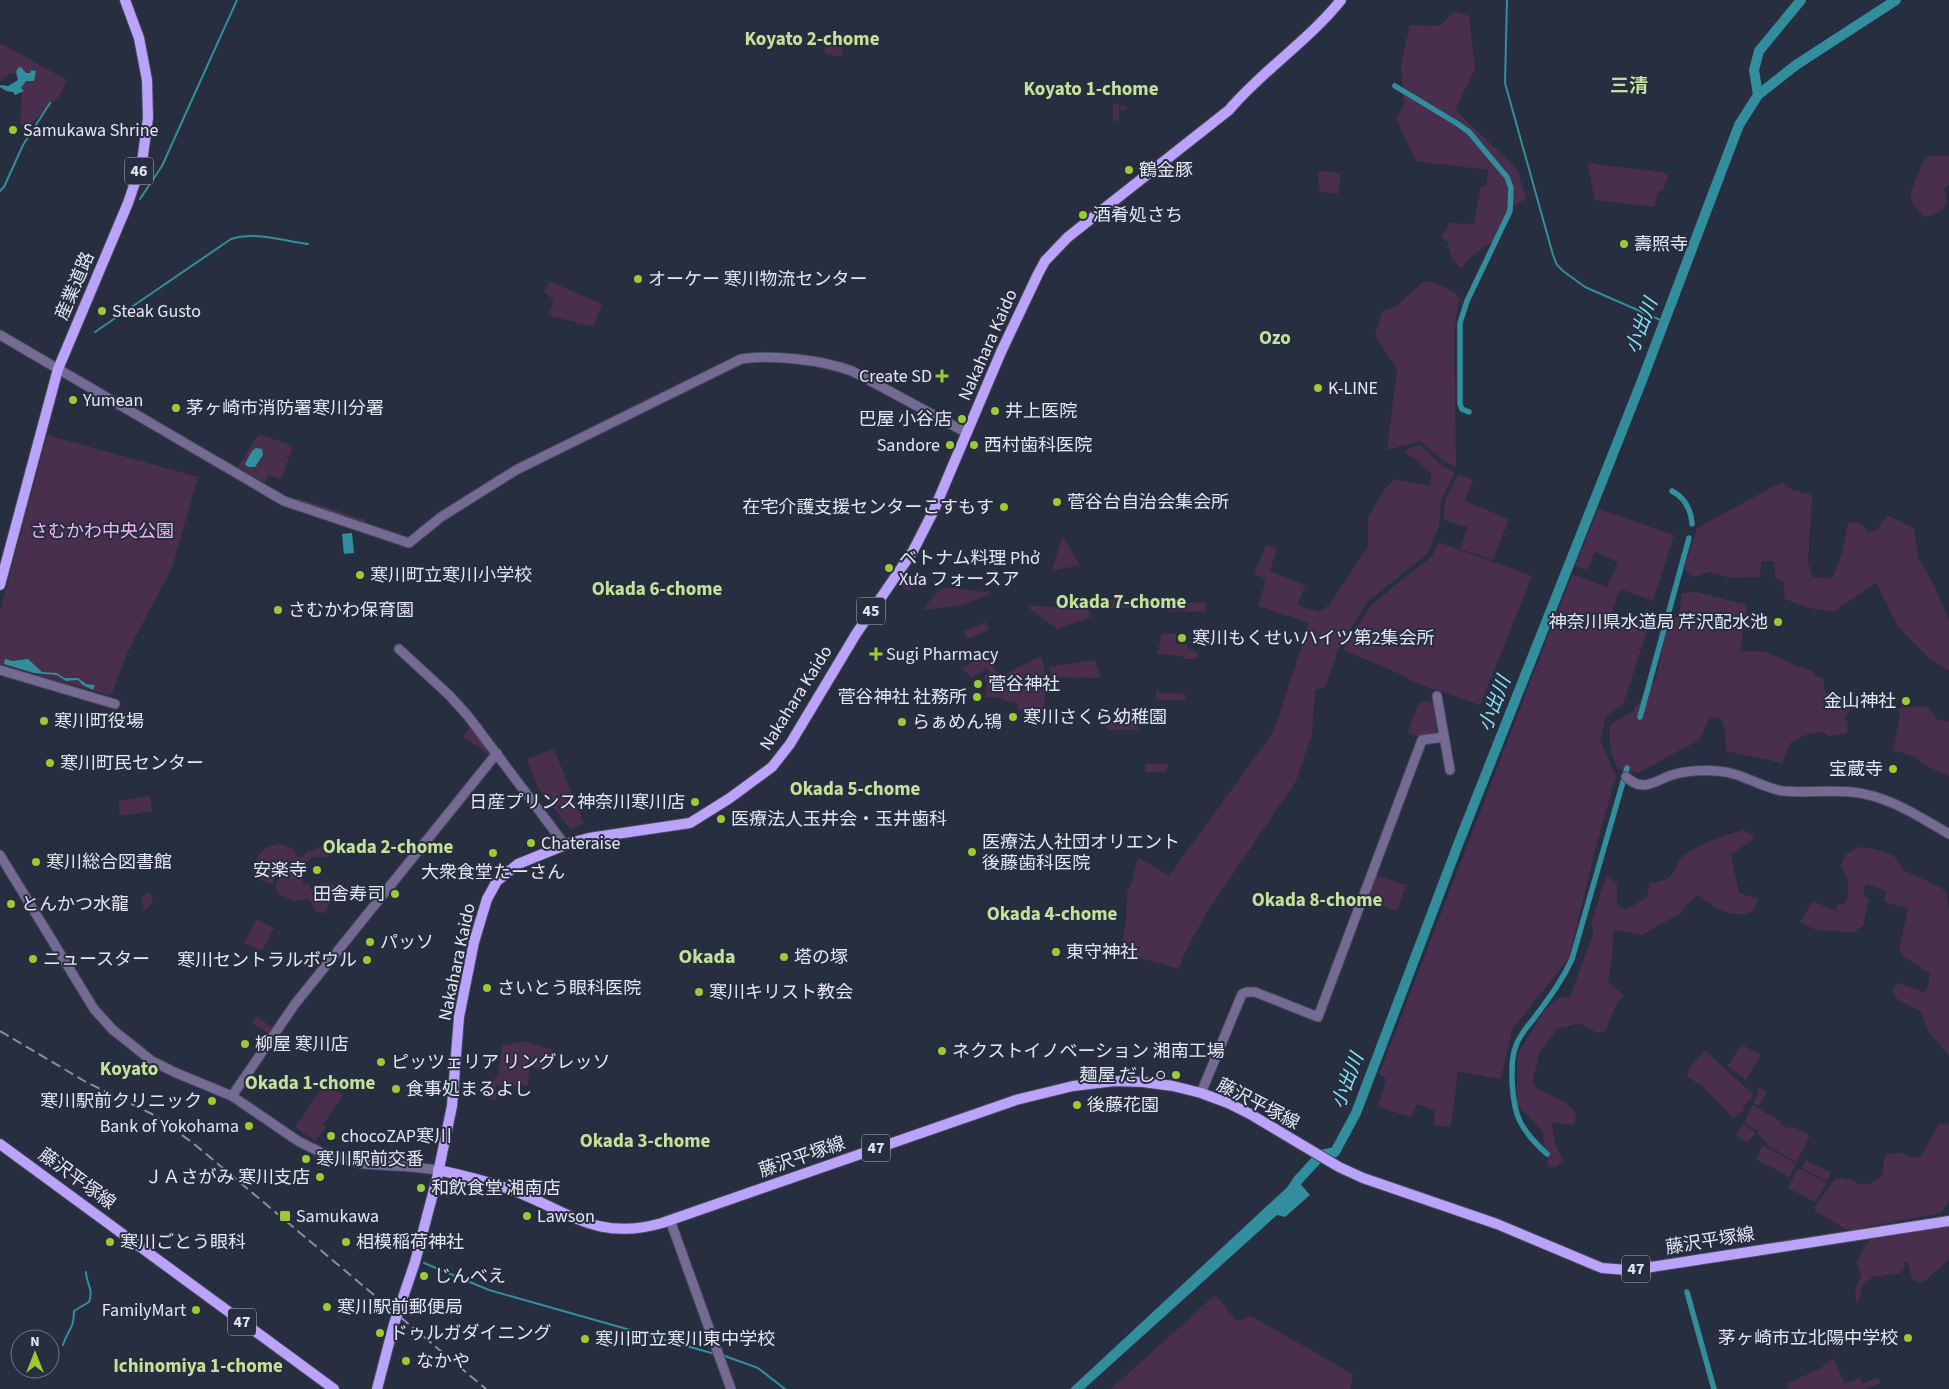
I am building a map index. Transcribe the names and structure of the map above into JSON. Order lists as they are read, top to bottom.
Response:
{
  "streets": {
    "main road": [
      "46",
      "産業道路",
      "Nakahara Kaido",
      "45",
      "藤沢平塚線",
      "47"
    ]
  },
  "crossings": [
    ["Nakahara Kaido", "藤沢平塚線"]
  ],
  "districts": [
    "Koyato 2-chome",
    "三清",
    "Koyato 1-chome",
    "Ozo",
    "Okada 6-chome",
    "Okada 7-chome",
    "Okada 5-chome",
    "Okada 2-chome",
    "Okada 8-chome",
    "Okada 4-chome",
    "Okada",
    "Koyato",
    "Okada 1-chome",
    "Okada 3-chome",
    "Ichinomiya 1-chome"
  ],
  "water": ["小出川"],
  "parks": ["さむかわ中央公園"],
  "places": {
    "other": [
      "Samukawa Shrine",
      "鶴金豚",
      "酒肴処さち",
      "壽照寺",
      "オーケー 寒川物流センター",
      "Steak Gusto",
      "K-LINE",
      "Yumean",
      "茅ヶ崎市消防署寒川分署",
      "井上医院",
      "巴屋 小谷店",
      "Sandore",
      "西村歯科医院",
      "菅谷台自治会集会所",
      "在宅介護支援センターこすもす",
      "ベトナム料理 Phở Xưa フォースア",
      "寒川町立寒川小学校",
      "さむかわ保育園",
      "神奈川県水道局 芹沢配水池",
      "寒川もくせいハイツ第2集会所",
      "菅谷神社",
      "菅谷神社 社務所",
      "金山神社",
      "寒川さくら幼稚園",
      "寒川町役場",
      "らぁめん鴇",
      "寒川町民センター",
      "宝蔵寺",
      "日産プリンス神奈川寒川店",
      "医療法人玉井会・玉井歯科",
      "Chateraise",
      "医療法人社団オリエント 後藤歯科医院",
      "大衆食堂たーさん",
      "寒川総合図書館",
      "安楽寺",
      "田舎寿司",
      "とんかつ水龍",
      "パッソ",
      "東守神社",
      "塔の塚",
      "ニュースター",
      "寒川セントラルボウル",
      "さいとう眼科医院",
      "寒川キリスト教会",
      "柳屋 寒川店",
      "ネクストイノベーション 湘南工場",
      "ピッツェリア リングレッソ",
      "麺屋 だし○",
      "食事処まるよし",
      "寒川駅前クリニック",
      "後藤花園",
      "Bank of Yokohama",
      "chocoZAP寒川",
      "寒川駅前交番",
      "ＪＡさがみ 寒川支店",
      "和飲食堂 湘南店",
      "Lawson",
      "寒川ごとう眼科",
      "相模稲荷神社",
      "じんべえ",
      "寒川駅前郵便局",
      "FamilyMart",
      "ドゥルガダイニング",
      "茅ヶ崎市立北陽中学校",
      "寒川町立寒川東中学校",
      "なかや"
    ],
    "health": ["Create SD", "Sugi Pharmacy"],
    "transit": ["Samukawa"]
  },
  "north": "top"
}
